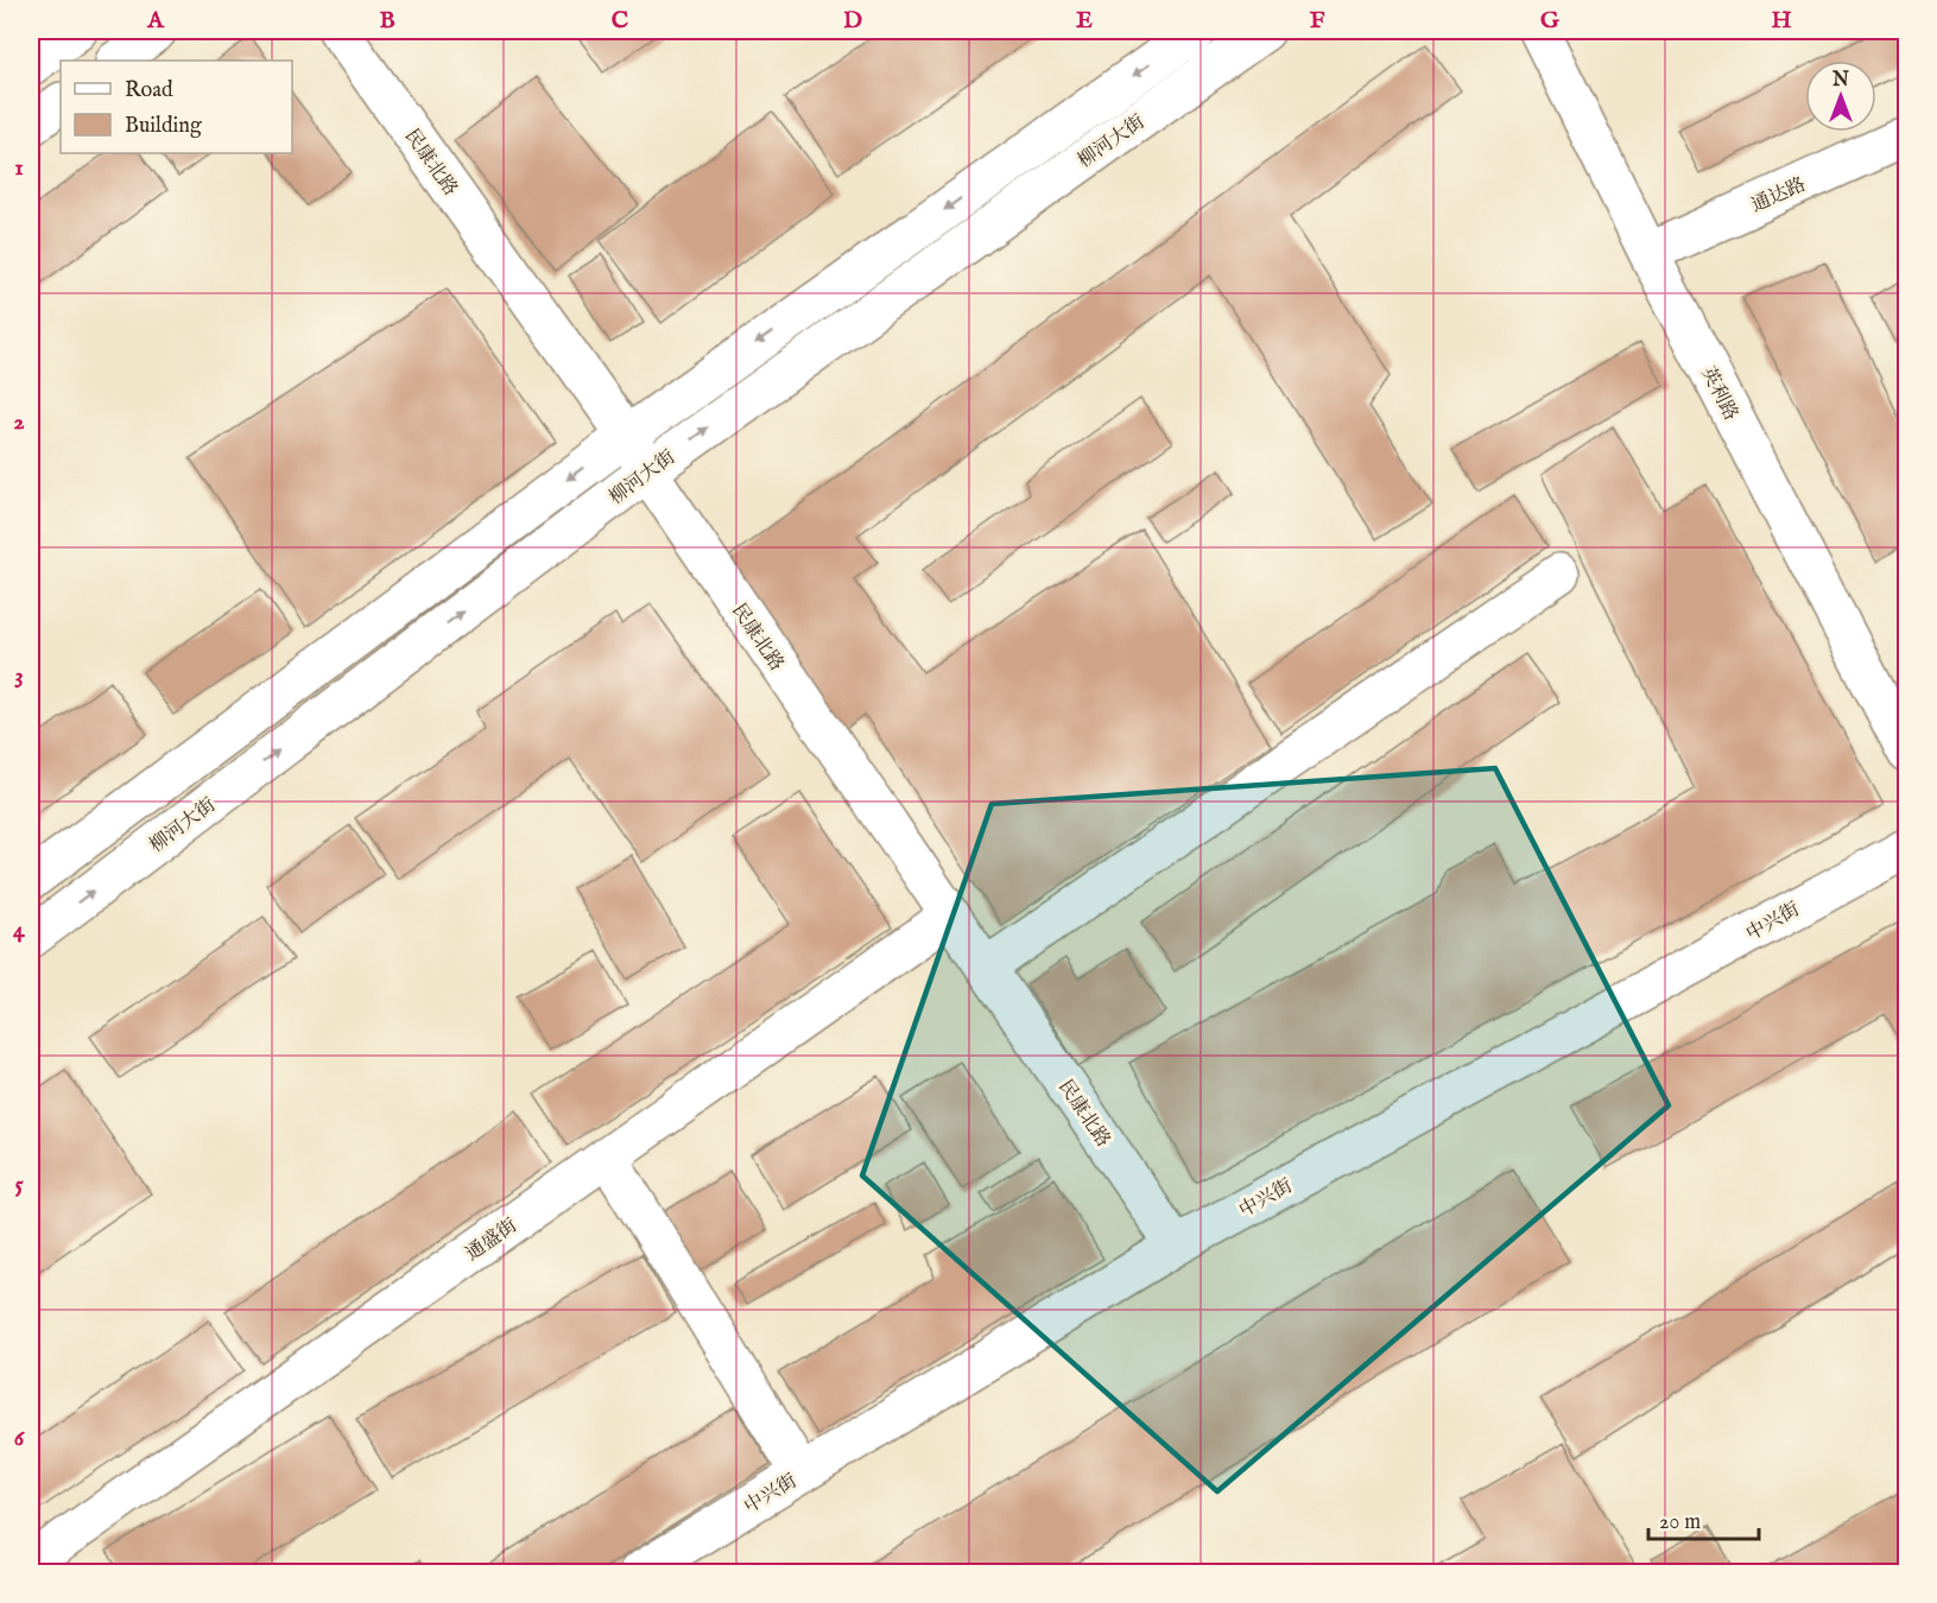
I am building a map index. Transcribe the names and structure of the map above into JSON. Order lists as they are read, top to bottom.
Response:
{
  "streets": {
    "street": [
      "柳河大街",
      "民康北路",
      "通达路",
      "英利路",
      "中兴街",
      "通盛街"
    ]
  },
  "crossings": [
    ["柳河大街", "民康北路"],
    ["民康北路", "中兴街"],
    ["民康北路", "通盛街"],
    ["通达路", "英利路"]
  ],
  "legend": ["Road", "Building"],
  "scale_bar": "20 m",
  "north": "top",
  "grid": {
    "columns": [
      "A",
      "B",
      "C",
      "D",
      "E",
      "F",
      "G",
      "H"
    ],
    "rows": [
      "1",
      "2",
      "3",
      "4",
      "5",
      "6"
    ]
  }
}
